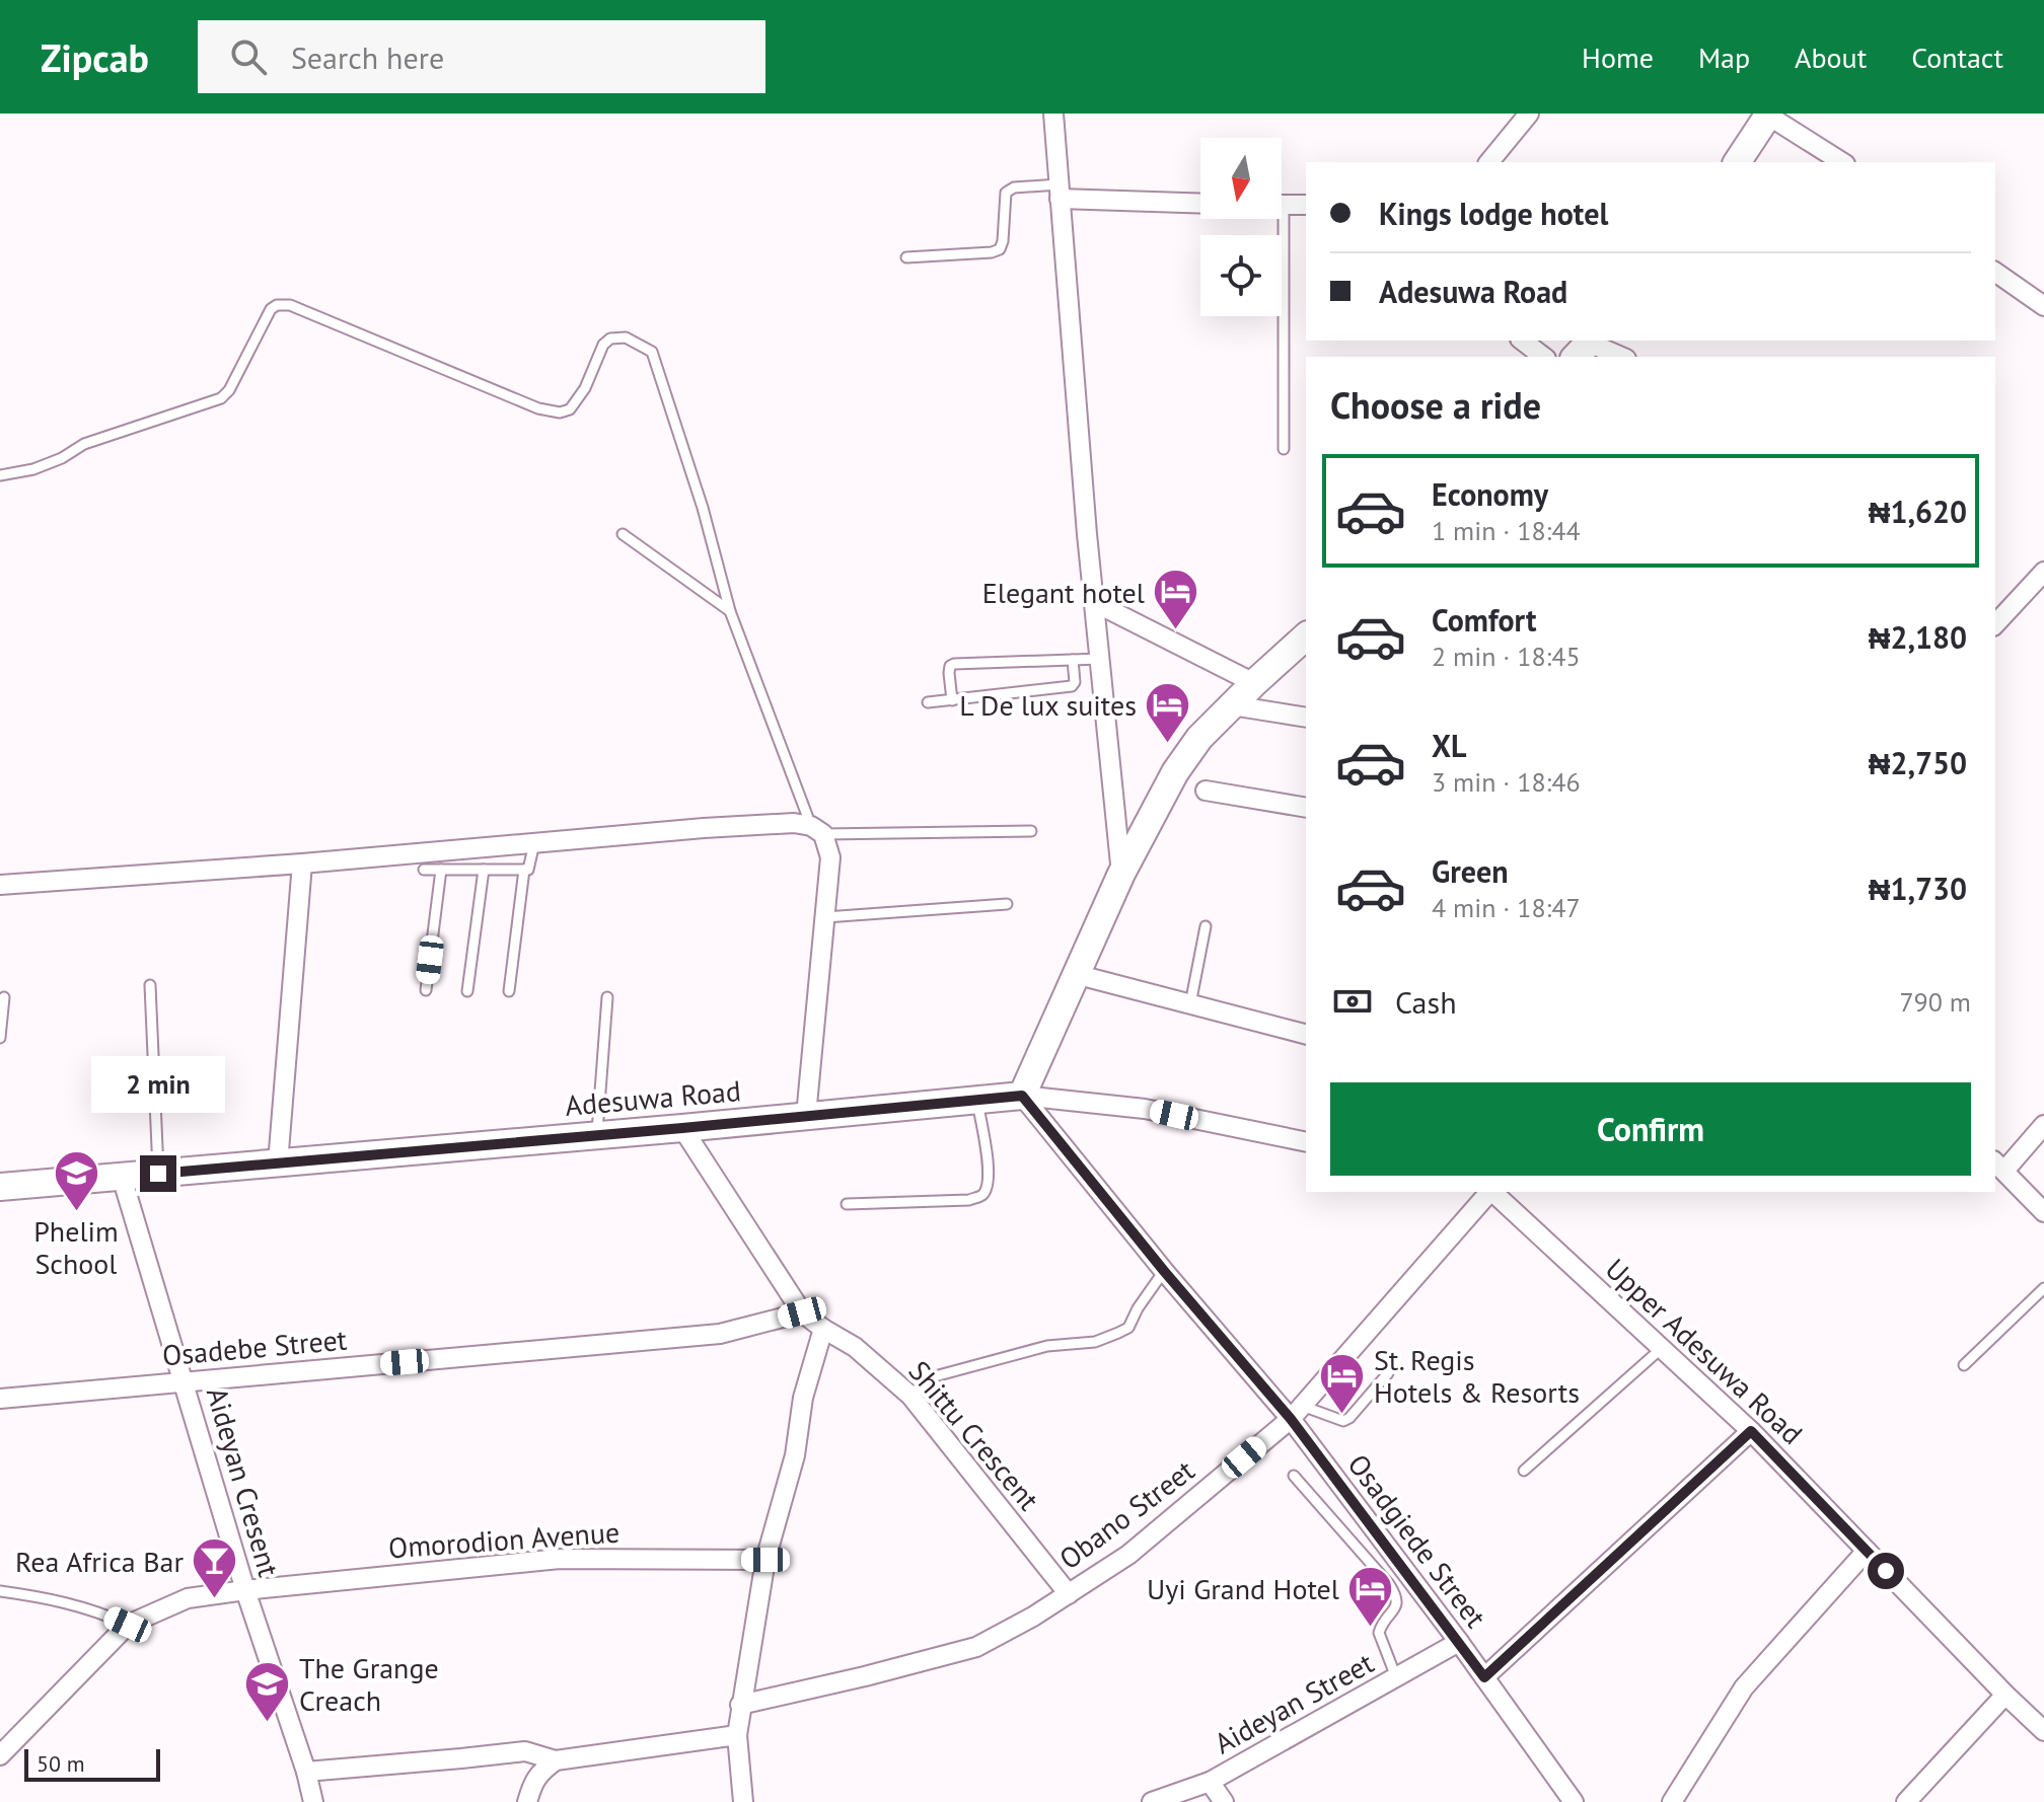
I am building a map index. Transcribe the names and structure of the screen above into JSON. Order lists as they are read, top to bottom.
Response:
{
  "streets": {
    "street": [
      "Adesuwa Road",
      "Osadebe Street",
      "Upper Adesuwa Road",
      "Shittu Crescent",
      "Aideyan Cresent",
      "Obano Street",
      "Omorodion Avenue",
      "Osadgiede Street",
      "Aideyan Street"
    ]
  },
  "crossings": [
    ["Adesuwa Road", "Shittu Crescent"],
    ["Adesuwa Road", "Aideyan Cresent"],
    ["Adesuwa Road", "Osadgiede Street"],
    ["Osadebe Street", "Shittu Crescent"],
    ["Osadebe Street", "Aideyan Cresent"],
    ["Shittu Crescent", "Obano Street"],
    ["Aideyan Cresent", "Omorodion Avenue"],
    ["Obano Street", "Osadgiede Street"],
    ["Osadgiede Street", "Aideyan Street"]
  ],
  "places": {
    "hotel": [
      "Elegant hotel",
      "L De lux suites",
      "St. Regis Hotels & Resorts",
      "Uyi Grand Hotel"
    ],
    "school or university": ["Phelim School", "The Grange Creach"],
    "bar": ["Rea Africa Bar"]
  },
  "scale_bar": "50 m",
  "north": "bottom",
  "page": {
    "header": "Zipcab",
    "search": "Search here",
    "nav": [
      "Home",
      "Map",
      "About",
      "Contact"
    ],
    "banner": ["Kings lodge hotel", "Adesuwa Road"],
    "heading": "Choose a ride",
    "list": [
      {
        "name": "Economy",
        "note": "1 min · 18:44",
        "value": "₦1,620"
      },
      {
        "name": "Comfort",
        "note": "2 min · 18:45",
        "value": "₦2,180"
      },
      {
        "name": "XL",
        "note": "3 min · 18:46",
        "value": "₦2,750"
      },
      {
        "name": "Green",
        "note": "4 min · 18:47",
        "value": "₦1,730"
      }
    ],
    "pay": ["Cash", "790 m"],
    "bubble": "2 min",
    "buttons": "Confirm",
    "scale": "50 m"
  }
}
